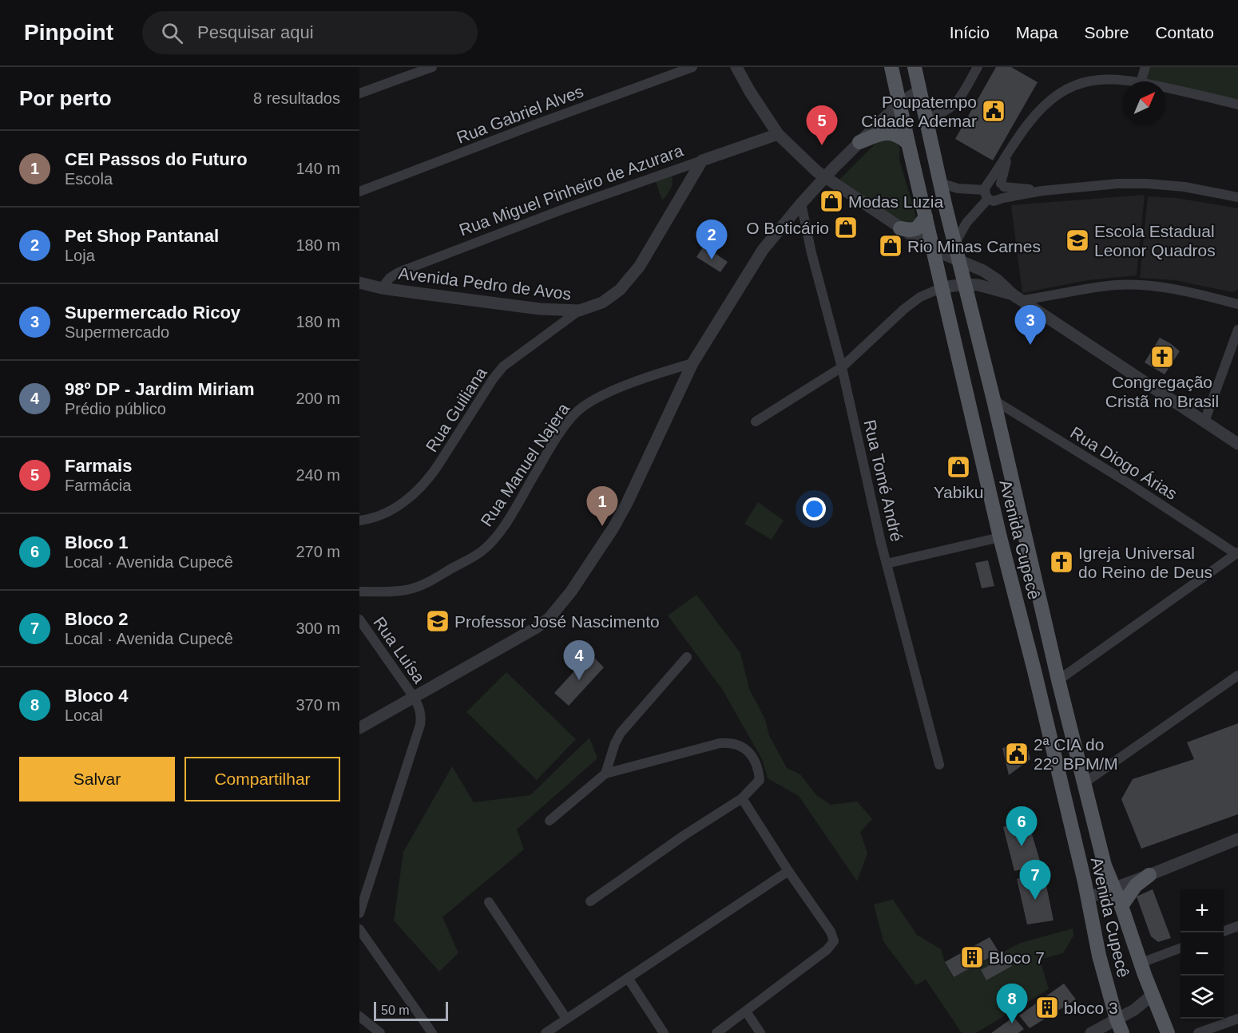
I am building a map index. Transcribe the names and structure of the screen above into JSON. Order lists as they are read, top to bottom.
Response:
{
  "streets": {
    "main road": ["Avenida Cupecê"],
    "street": [
      "Rua Gabriel Alves",
      "Rua Miguel Pinheiro de Azurara",
      "Avenida Pedro de Avos",
      "Rua Guiliana",
      "Rua Diogo Árias",
      "Rua Manuel Najera",
      "Rua Tomé André",
      "Rua Luísa"
    ]
  },
  "crossings": [
    ["Rua Miguel Pinheiro de Azurara", "Avenida Pedro de Avos"],
    ["Avenida Pedro de Avos", "Rua Guiliana"],
    ["Rua Diogo Árias", "Avenida Cupecê"]
  ],
  "places": {
    "public building": ["Poupatempo Cidade Ademar", "2ª CIA do 22º BPM/M"],
    "shop": [
      "Modas Luzia",
      "O Boticário",
      "Rio Minas Carnes",
      "Yabiku"
    ],
    "school or university": ["Escola Estadual Leonor Quadros", "Professor José Nascimento"],
    "church": ["Congregação Cristã no Brasil", "Igreja Universal do Reino de Deus"],
    "building": ["Bloco 7", "bloco 3"]
  },
  "scale_bar": "50 m",
  "north": "top right",
  "page": {
    "header": "Pinpoint",
    "search": "Pesquisar aqui",
    "nav": [
      "Início",
      "Mapa",
      "Sobre",
      "Contato"
    ],
    "heading": ["Por perto", "8 resultados"],
    "pins": [
      "5",
      "2",
      "3",
      "1",
      "4",
      "6",
      "7",
      "8"
    ],
    "list": [
      {
        "mark": "1",
        "name": "CEI Passos do Futuro",
        "note": "Escola",
        "value": "140 m"
      },
      {
        "mark": "2",
        "name": "Pet Shop Pantanal",
        "note": "Loja",
        "value": "180 m"
      },
      {
        "mark": "3",
        "name": "Supermercado Ricoy",
        "note": "Supermercado",
        "value": "180 m"
      },
      {
        "mark": "4",
        "name": "98º DP - Jardim Miriam",
        "note": "Prédio público",
        "value": "200 m"
      },
      {
        "mark": "5",
        "name": "Farmais",
        "note": "Farmácia",
        "value": "240 m"
      },
      {
        "mark": "6",
        "name": "Bloco 1",
        "note": "Local · Avenida Cupecê",
        "value": "270 m"
      },
      {
        "mark": "7",
        "name": "Bloco 2",
        "note": "Local · Avenida Cupecê",
        "value": "300 m"
      },
      {
        "mark": "8",
        "name": "Bloco 4",
        "note": "Local",
        "value": "370 m"
      }
    ],
    "buttons": ["Salvar", "Compartilhar"],
    "map_buttons": ["+", "−"],
    "scale": "50 m"
  }
}
